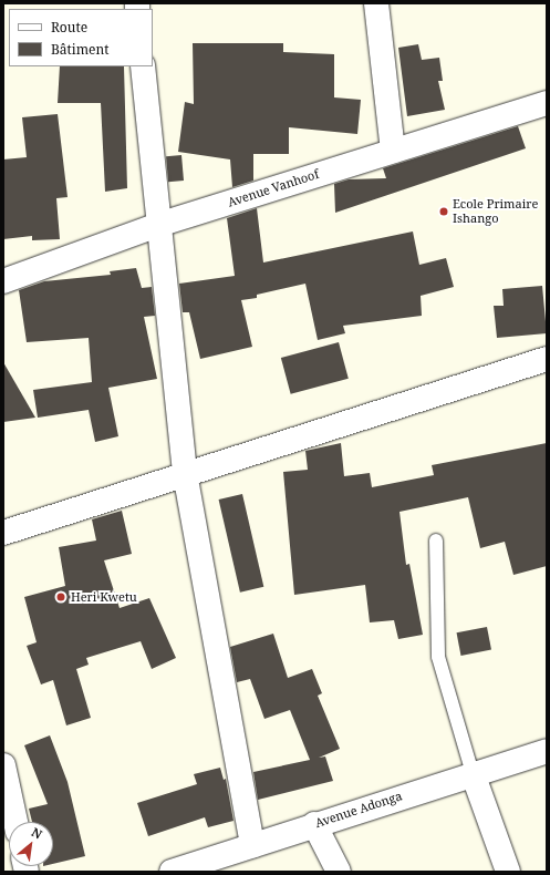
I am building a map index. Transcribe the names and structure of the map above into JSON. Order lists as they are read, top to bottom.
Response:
{
  "streets": {
    "street": ["Avenue Vanhoof", "Avenue Adonga"]
  },
  "places": ["Ecole Primaire Ishango", "Heri Kwetu"],
  "legend": ["Route", "Bâtiment"],
  "north": "top right"
}
